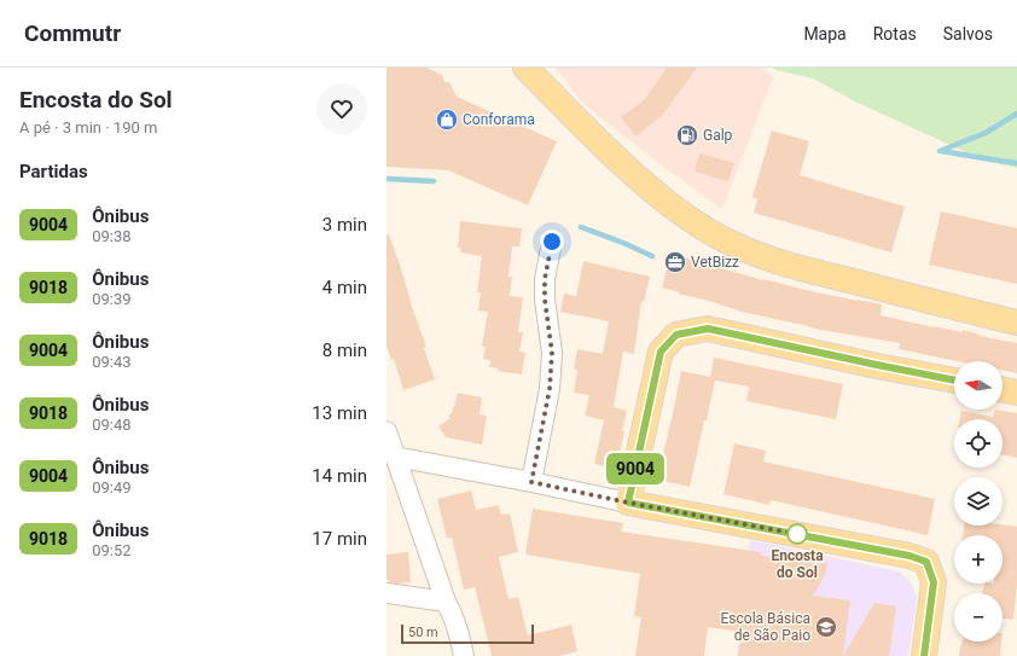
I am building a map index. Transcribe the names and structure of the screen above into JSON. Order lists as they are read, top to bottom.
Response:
{
  "places": {
    "shop": ["Conforama"],
    "fuel station": ["Galp"],
    "office": ["VetBizz"],
    "other": ["Encosta do Sol"],
    "school or university": ["Escola Básica de São Paio"]
  },
  "lines": ["bus line 9004"],
  "scale_bar": "50 m",
  "north": "left",
  "page": {
    "header": "Commutr",
    "nav": ["Mapa", "Rotas", "Salvos"],
    "heading": [
      ["Encosta do Sol", "A pé · 3 min · 190 m"],
      "Partidas"
    ],
    "on_map": "9004",
    "list": [
      {
        "mark": "9004",
        "name": "Ônibus",
        "note": "09:38",
        "value": "3 min"
      },
      {
        "mark": "9018",
        "name": "Ônibus",
        "note": "09:39",
        "value": "4 min"
      },
      {
        "mark": "9004",
        "name": "Ônibus",
        "note": "09:43",
        "value": "8 min"
      },
      {
        "mark": "9018",
        "name": "Ônibus",
        "note": "09:48",
        "value": "13 min"
      },
      {
        "mark": "9004",
        "name": "Ônibus",
        "note": "09:49",
        "value": "14 min"
      },
      {
        "mark": "9018",
        "name": "Ônibus",
        "note": "09:52",
        "value": "17 min"
      }
    ],
    "map_buttons": ["+", "−"],
    "scale": "50 m"
  }
}
